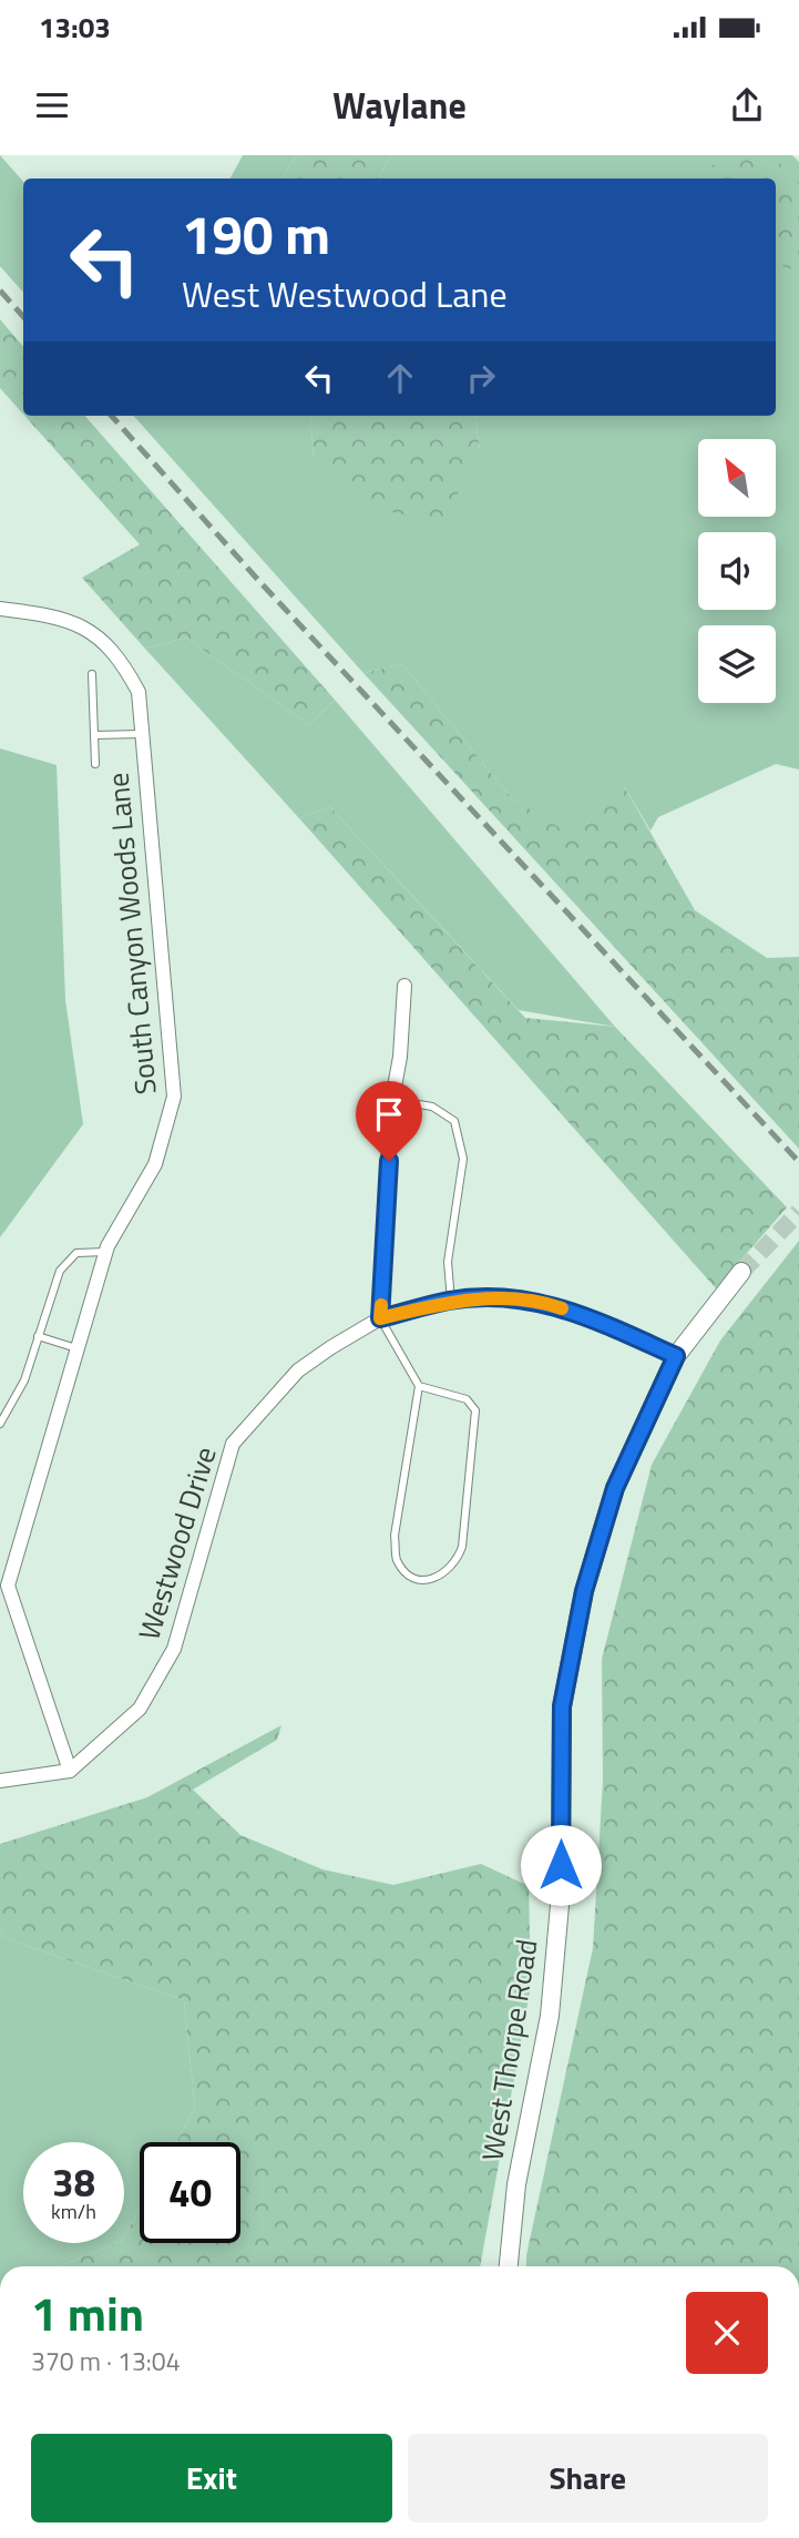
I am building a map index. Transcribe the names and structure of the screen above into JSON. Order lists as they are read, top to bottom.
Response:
{
  "streets": {
    "street": ["South Canyon Woods Lane", "Westwood Drive", "West Thorpe Road"]
  },
  "crossings": [
    ["South Canyon Woods Lane", "Westwood Drive"],
    ["Westwood Drive", "West Thorpe Road"]
  ],
  "north": "top left",
  "page": {
    "status": "13:03",
    "header": "Waylane",
    "turn": ["190 m", "West Westwood Lane"],
    "speed": "38 km/h",
    "limit": "40",
    "heading": ["1 min", "370 m · 13:04"],
    "buttons": ["Exit", "Share"]
  }
}
